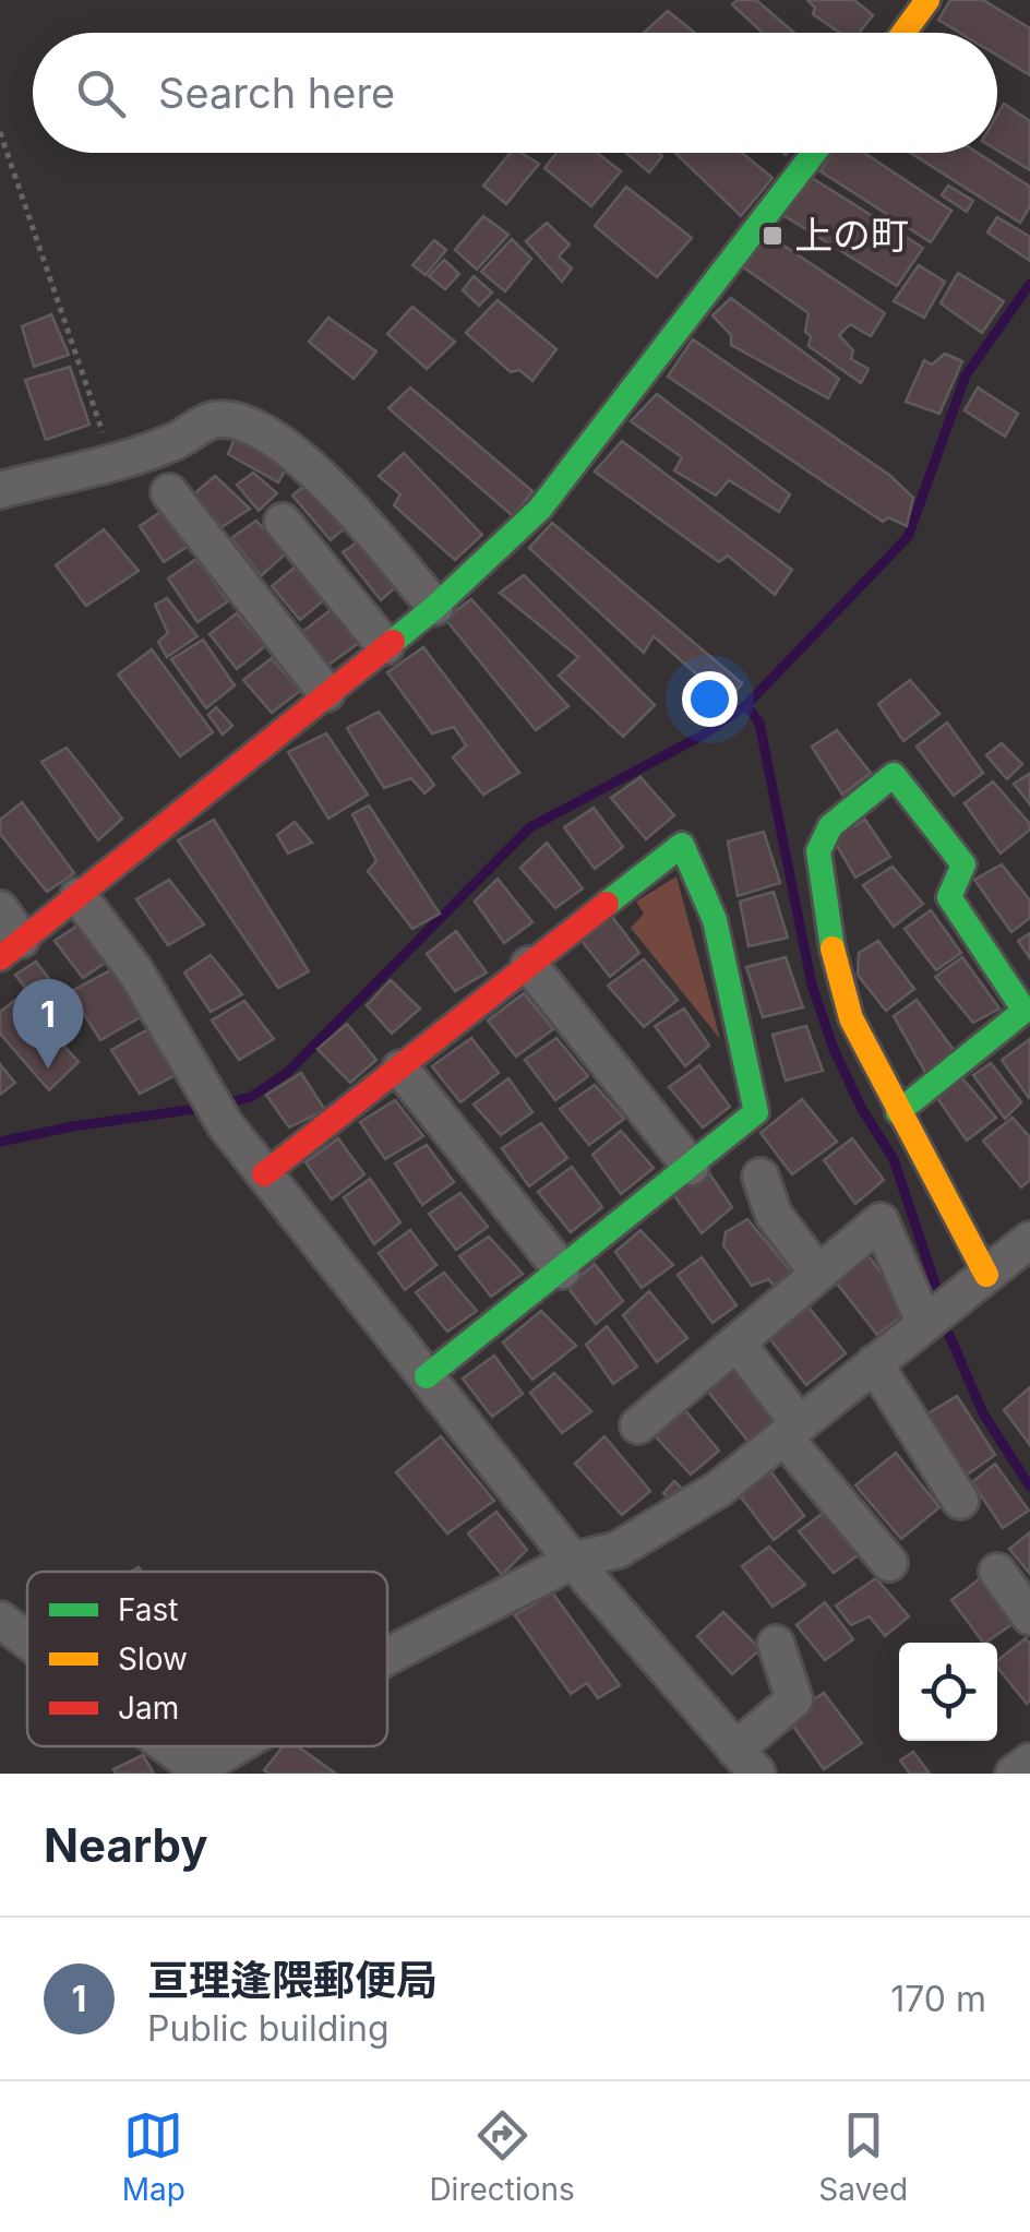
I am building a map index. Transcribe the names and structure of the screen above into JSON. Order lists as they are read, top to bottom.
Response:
{
  "places": {
    "transit": ["上の町"]
  },
  "legend": ["Fast", "Slow", "Jam"],
  "page": {
    "search": "Search here",
    "pins": "1",
    "heading": "Nearby",
    "list": [
      {
        "mark": "1",
        "name": "亘理逢隈郵便局",
        "note": "Public building",
        "value": "170 m"
      }
    ],
    "nav": ["Map", "Directions", "Saved"]
  }
}
